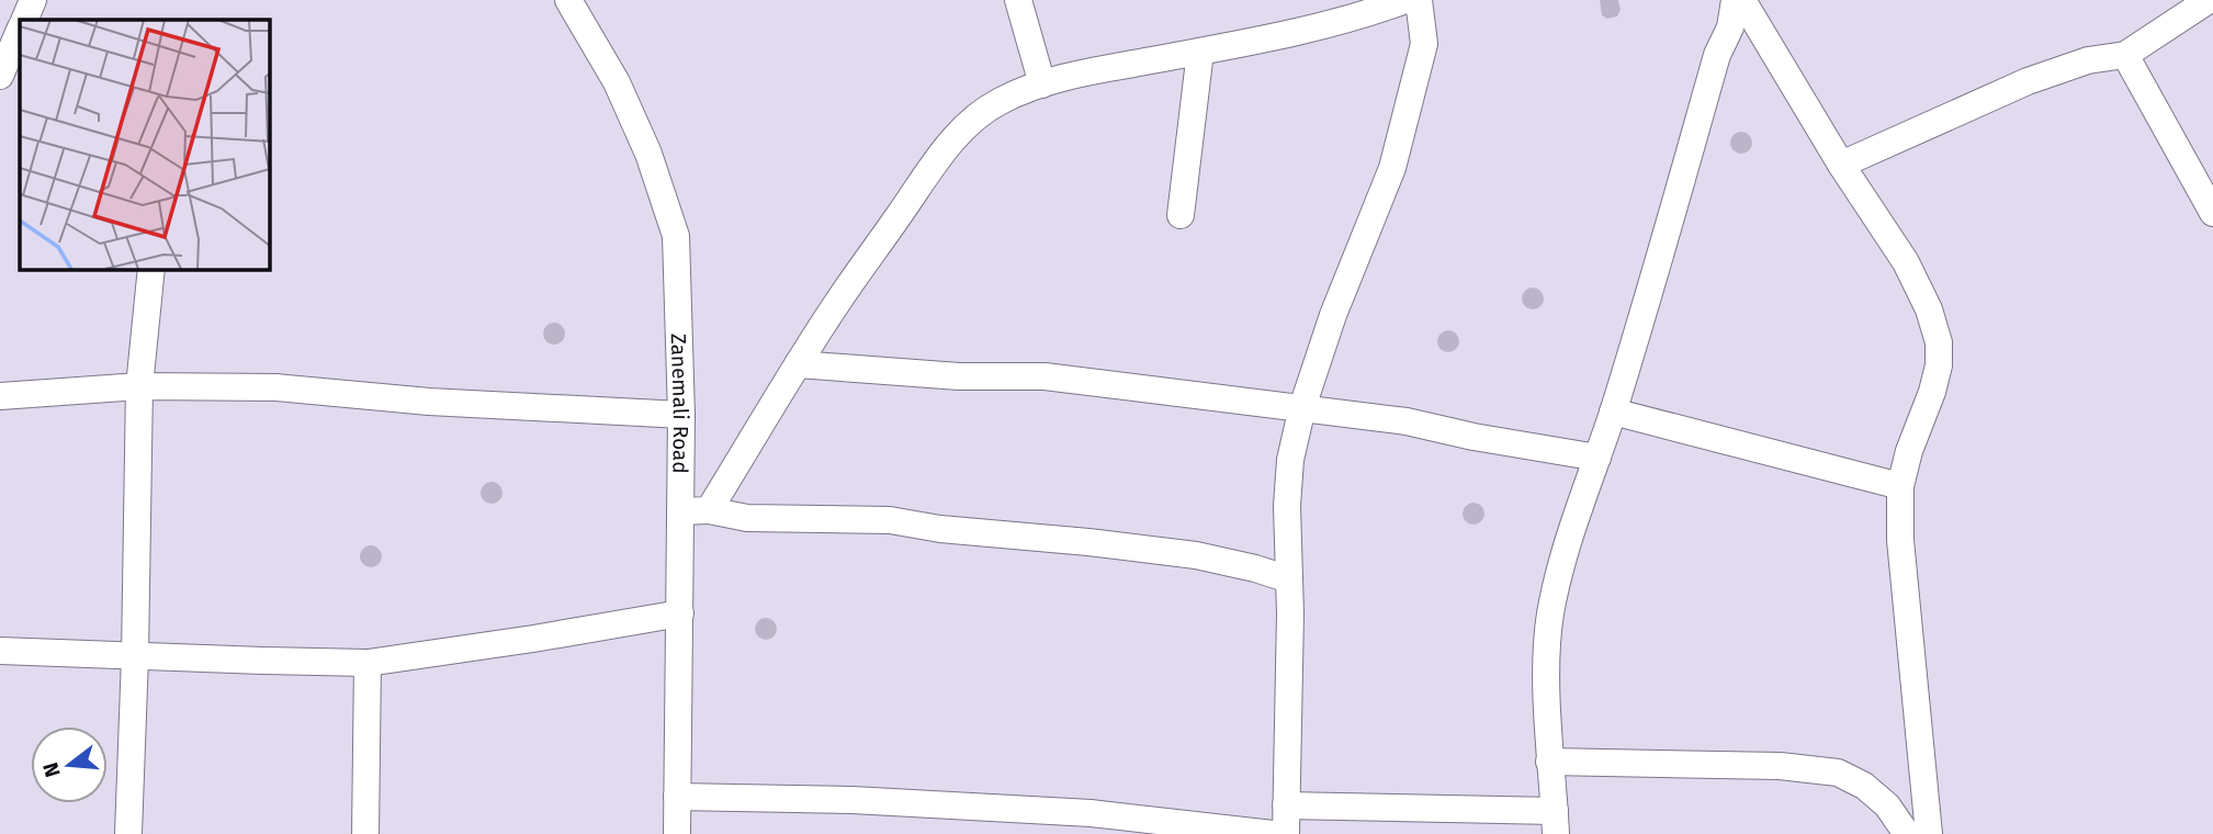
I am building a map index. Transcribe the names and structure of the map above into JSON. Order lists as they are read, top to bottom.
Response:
{
  "streets": {
    "street": ["Zanemali Road"]
  },
  "north": "left"
}
